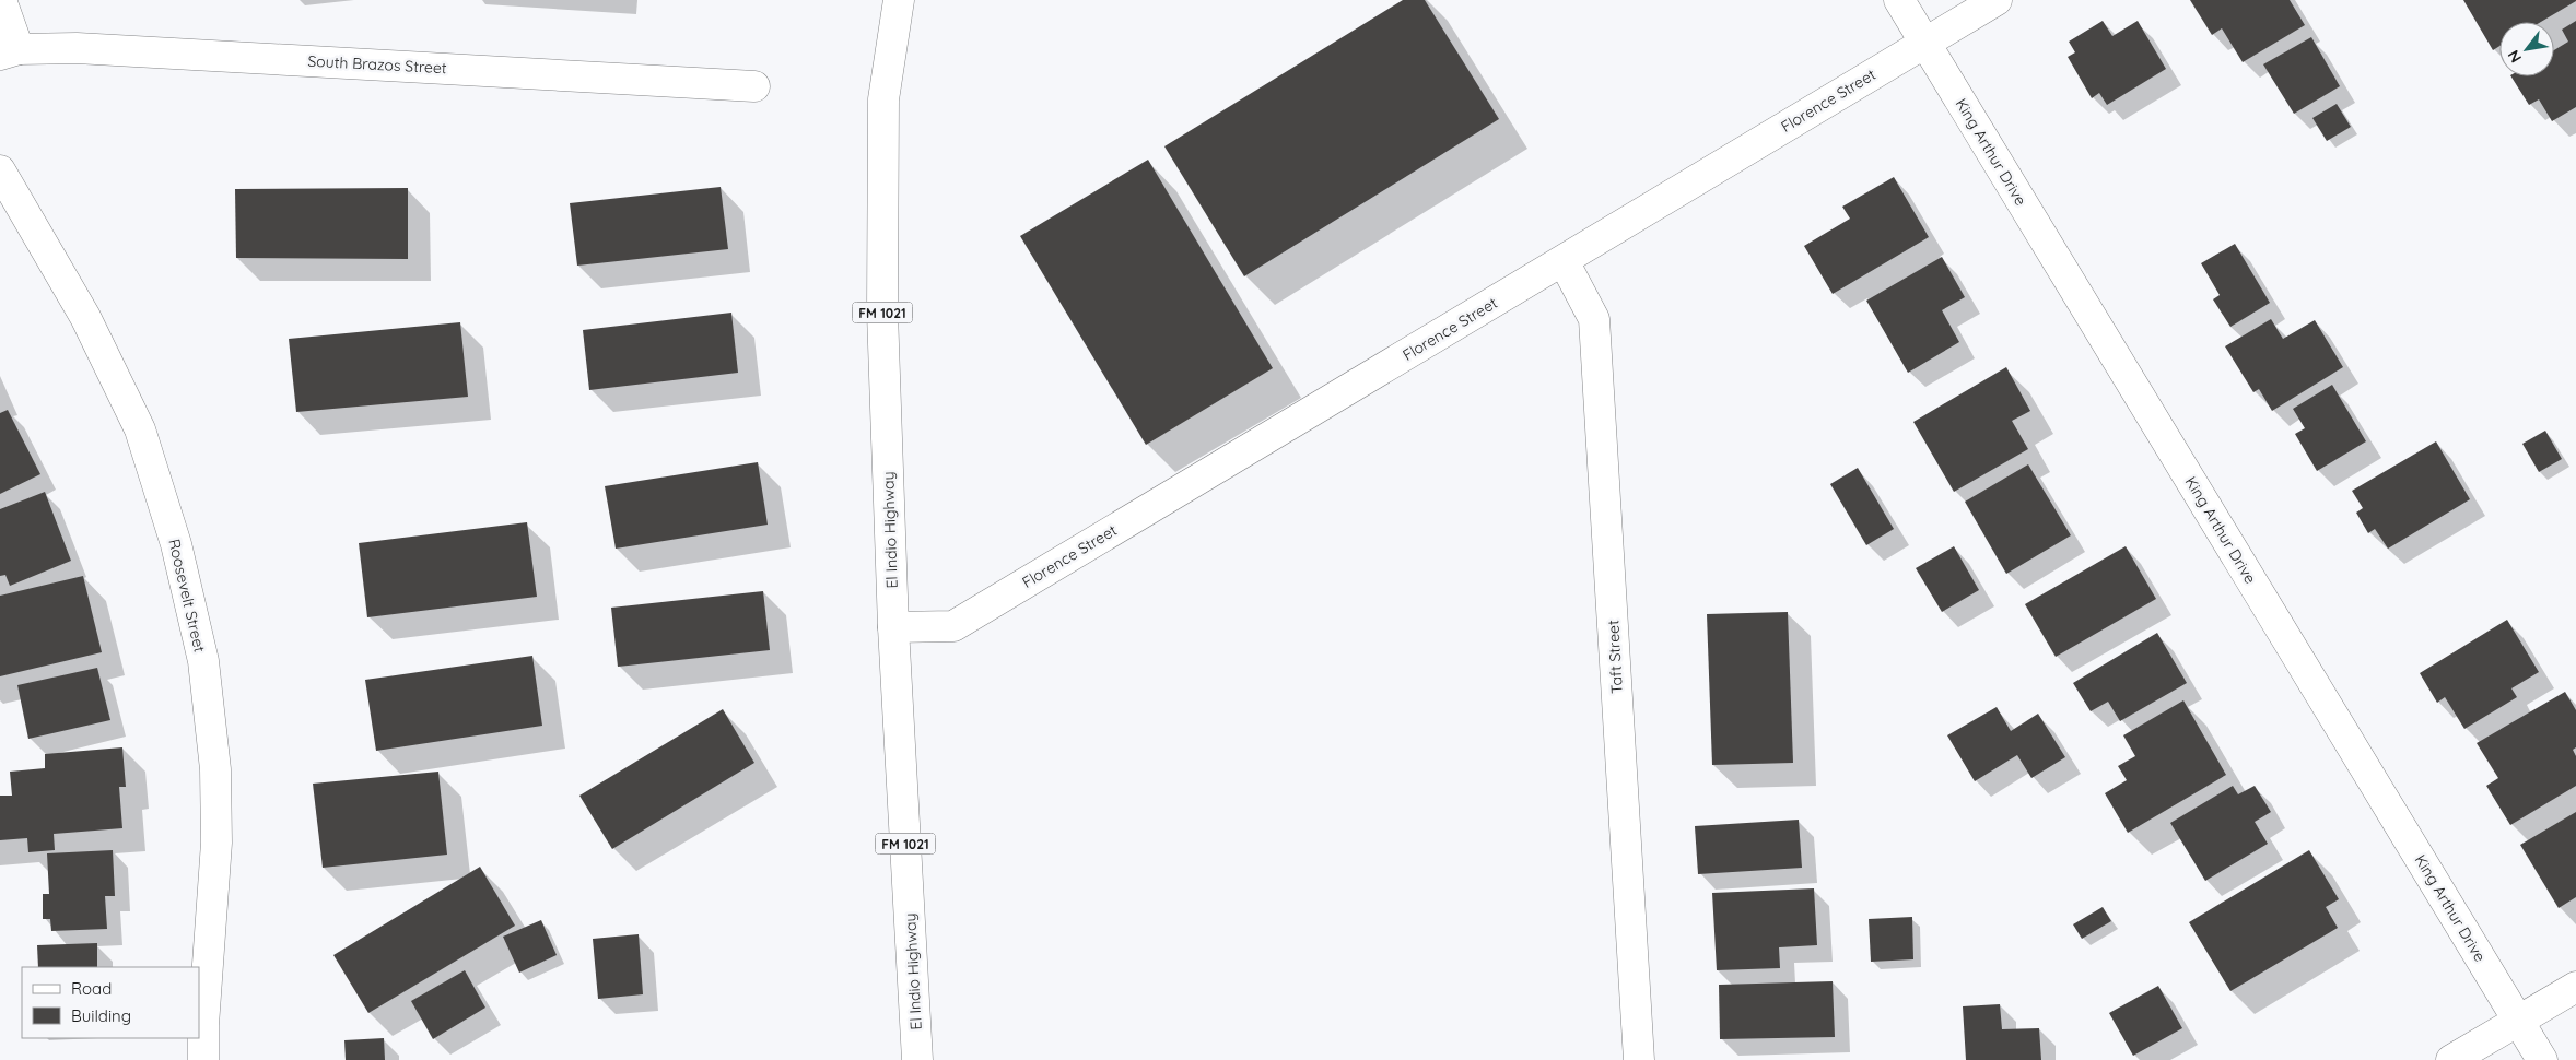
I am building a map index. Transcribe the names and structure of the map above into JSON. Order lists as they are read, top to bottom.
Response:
{
  "streets": {
    "street": [
      "South Brazos Street",
      "Florence Street",
      "King Arthur Drive",
      "FM 1021",
      "El Indio Highway",
      "Roosevelt Street",
      "Taft Street"
    ]
  },
  "crossings": [
    ["Florence Street", "King Arthur Drive"],
    ["Florence Street", "El Indio Highway"],
    ["Florence Street", "Taft Street"]
  ],
  "legend": ["Road", "Building"],
  "north": "bottom left"
}
